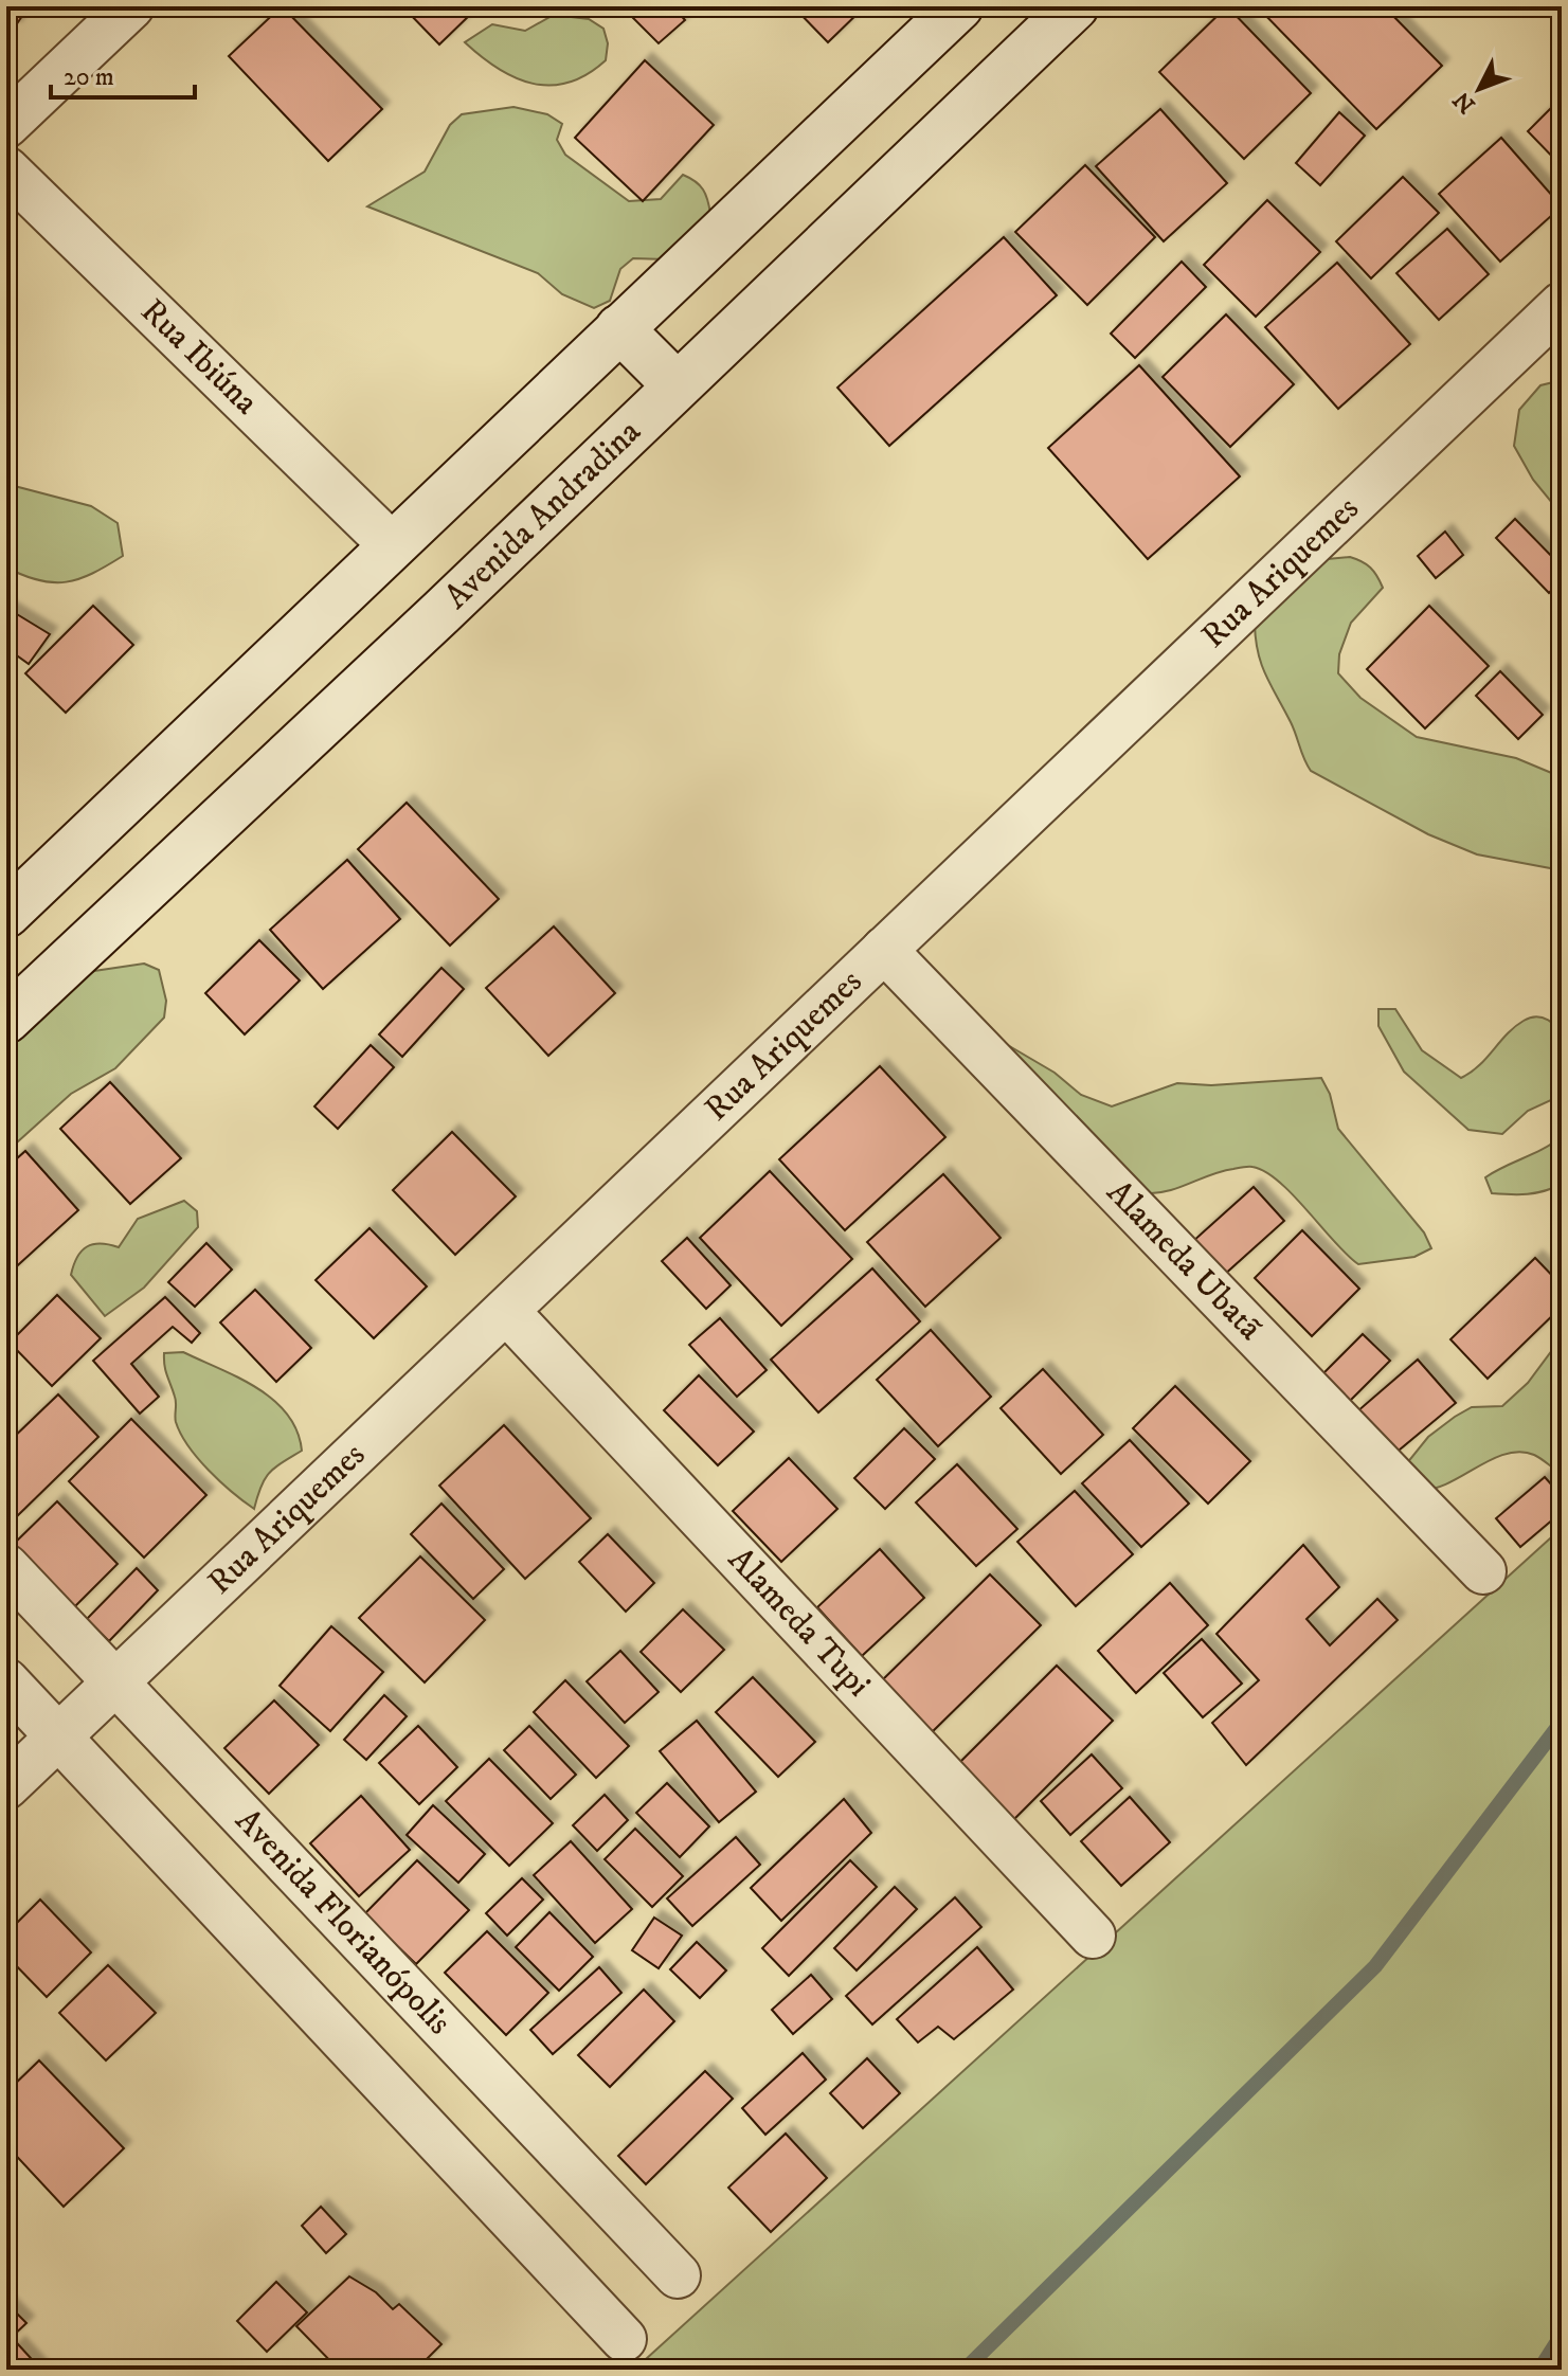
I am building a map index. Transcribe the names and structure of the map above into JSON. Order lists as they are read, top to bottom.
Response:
{
  "streets": {
    "main road": ["Avenida Andradina"],
    "street": [
      "Rua Ibiúna",
      "Rua Ariquemes",
      "Alameda Ubatã",
      "Alameda Tupi",
      "Avenida Florianópolis"
    ]
  },
  "crossings": [
    ["Rua Ariquemes", "Alameda Ubatã"],
    ["Rua Ariquemes", "Alameda Tupi"],
    ["Rua Ariquemes", "Avenida Florianópolis"]
  ],
  "scale_bar": "20 m",
  "north": "bottom left"
}
